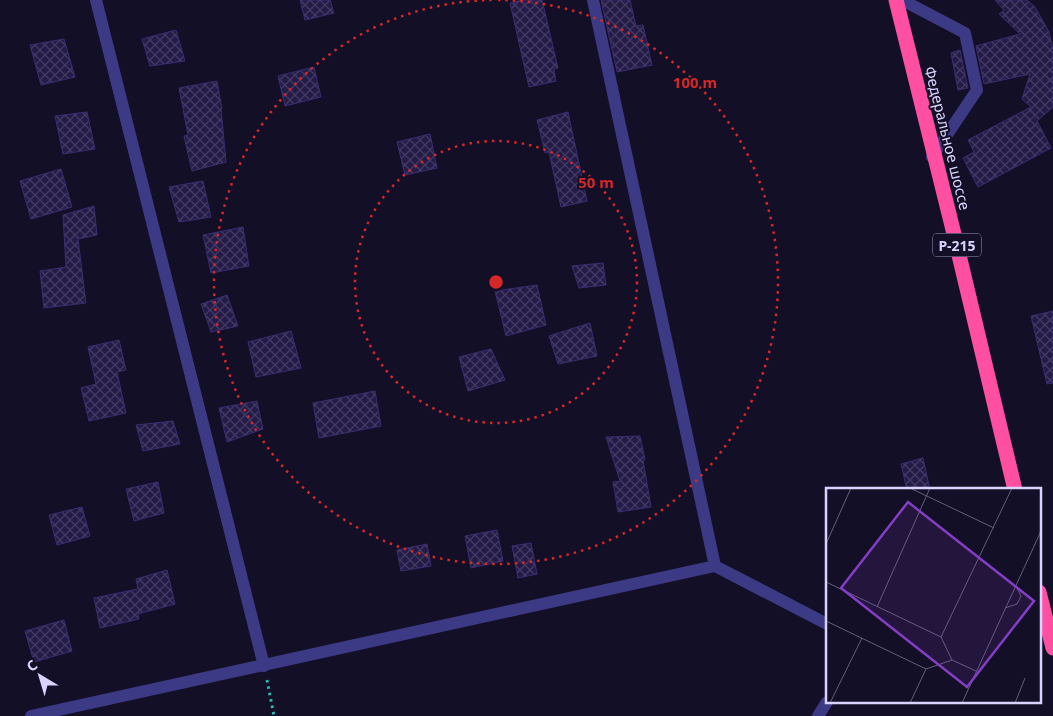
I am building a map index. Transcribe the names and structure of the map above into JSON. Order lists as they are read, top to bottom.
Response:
{
  "streets": {
    "highway": ["Федеральное шоссе", "P-215"]
  },
  "north": "top left",
  "rings": ["100 m", "50 m"]
}
